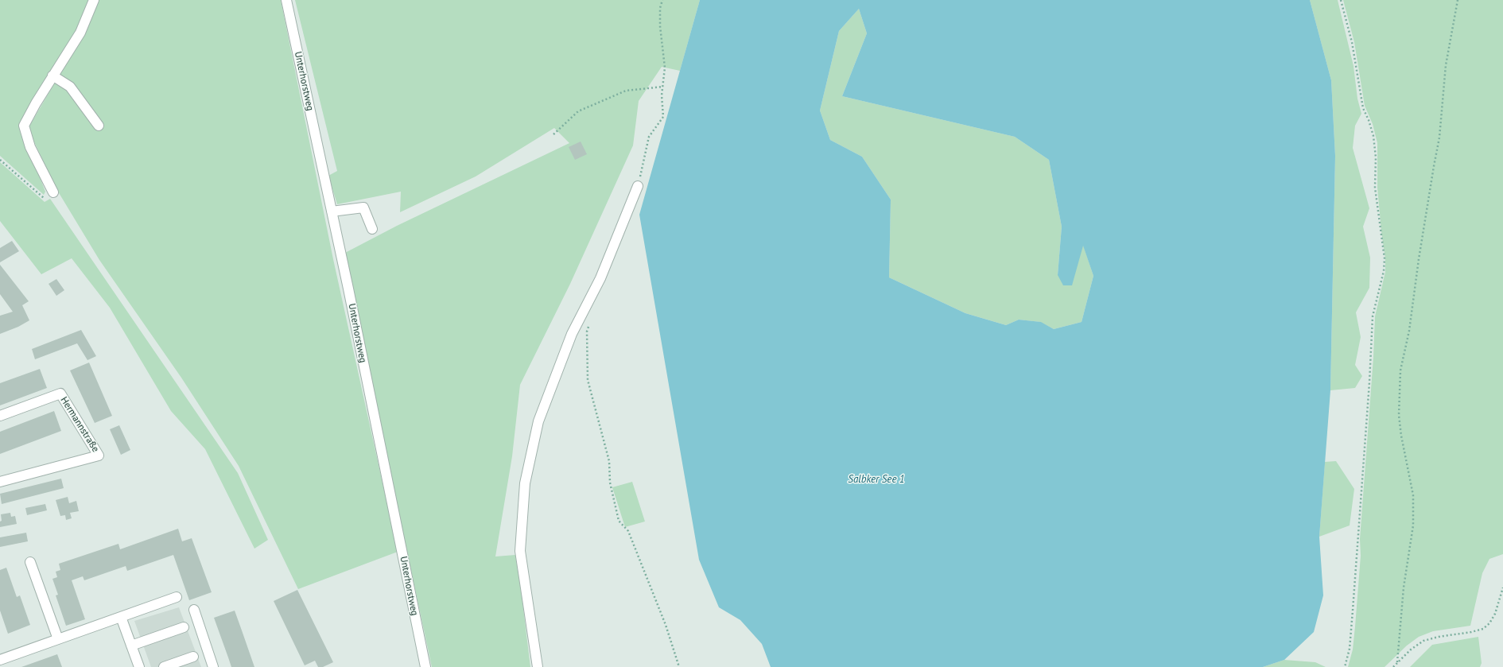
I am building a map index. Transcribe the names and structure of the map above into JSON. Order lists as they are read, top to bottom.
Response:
{
  "streets": {
    "street": ["Unterhorstweg", "Hermannstraße"]
  },
  "water": ["Salbker See 1"]
}
